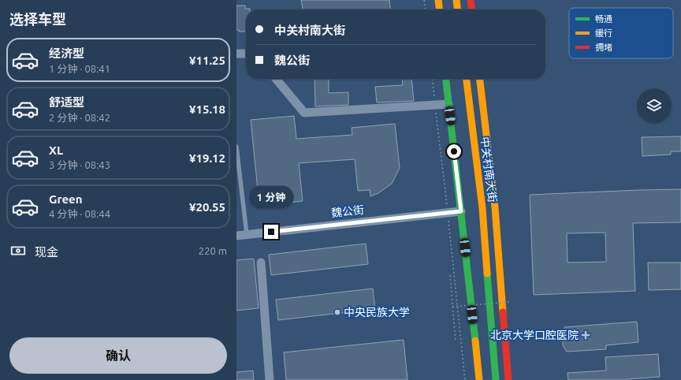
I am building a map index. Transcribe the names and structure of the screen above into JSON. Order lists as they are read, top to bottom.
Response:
{
  "streets": {
    "main road": ["中关村南大街"],
    "street": ["魏公街"]
  },
  "places": {
    "other": ["中央民族大学"],
    "health": ["北京大学口腔医院"]
  },
  "legend": ["畅通", "缓行", "拥堵"],
  "page": {
    "heading": "选择车型",
    "banner": ["中关村南大街", "魏公街"],
    "list": [
      {
        "name": "经济型",
        "note": "1 分钟 · 08:41",
        "value": "¥11.25"
      },
      {
        "name": "舒适型",
        "note": "2 分钟 · 08:42",
        "value": "¥15.18"
      },
      {
        "name": "XL",
        "note": "3 分钟 · 08:43",
        "value": "¥19.12"
      },
      {
        "name": "Green",
        "note": "4 分钟 · 08:44",
        "value": "¥20.55"
      }
    ],
    "bubble": "1 分钟",
    "pay": ["现金", "220 m"],
    "buttons": "确认"
  }
}
